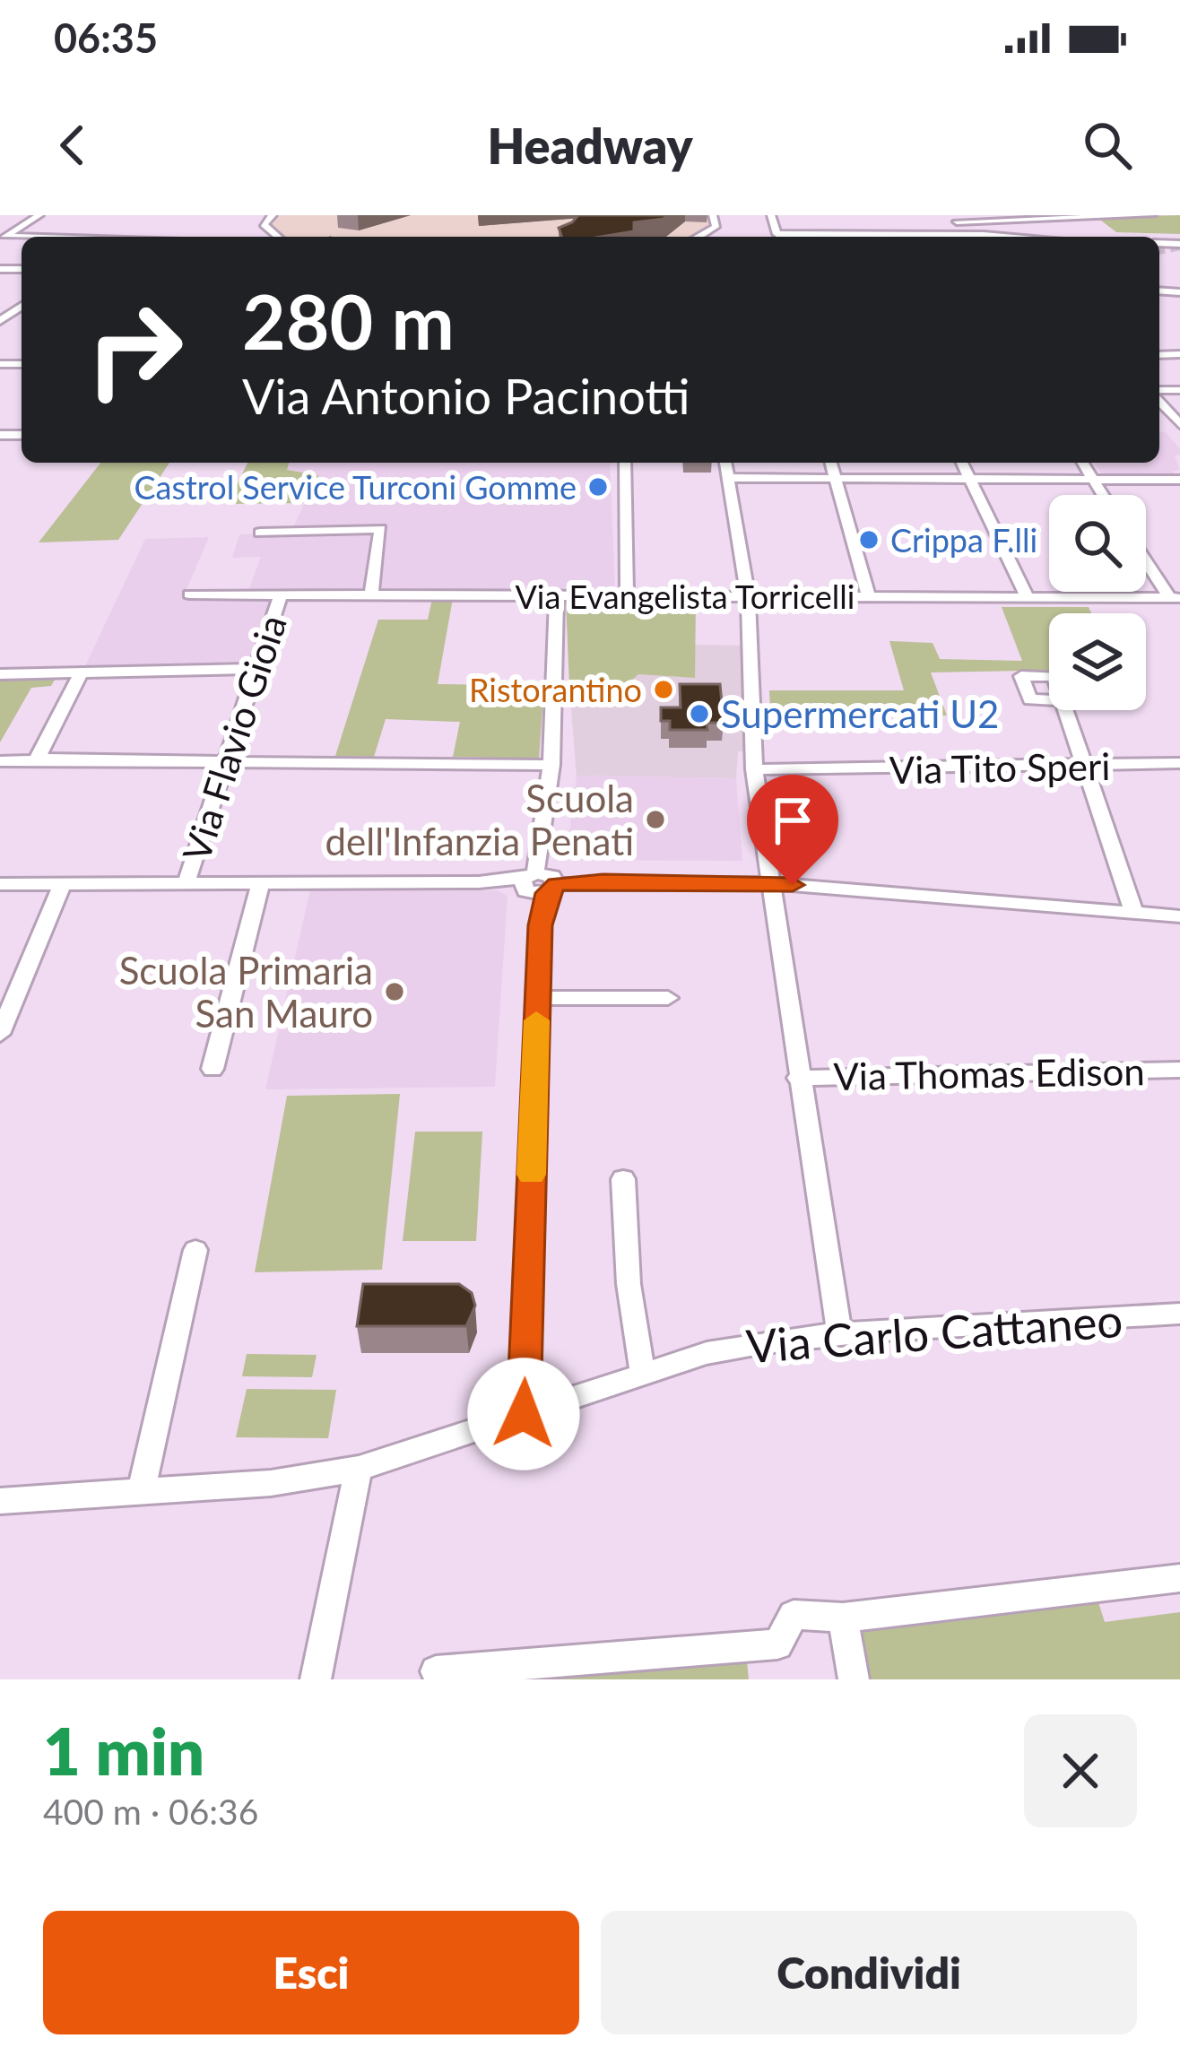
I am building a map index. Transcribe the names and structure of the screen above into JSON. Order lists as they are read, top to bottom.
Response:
{
  "streets": {
    "street": [
      "Via Evangelista Torricelli",
      "Via Flavio Gioia",
      "Via Tito Speri",
      "Via Thomas Edison",
      "Via Carlo Cattaneo"
    ]
  },
  "crossings": [
    ["Via Evangelista Torricelli", "Via Flavio Gioia"]
  ],
  "places": [
    "Castrol Service Turconi Gomme",
    "Crippa F.lli",
    "Ristorantino",
    "Supermercati U2",
    "Scuola dell'Infanzia Penati",
    "Scuola Primaria San Mauro"
  ],
  "page": {
    "status": "06:35",
    "header": "Headway",
    "turn": ["280 m", "Via Antonio Pacinotti"],
    "heading": ["1 min", "400 m · 06:36"],
    "buttons": ["Esci", "Condividi"]
  }
}
